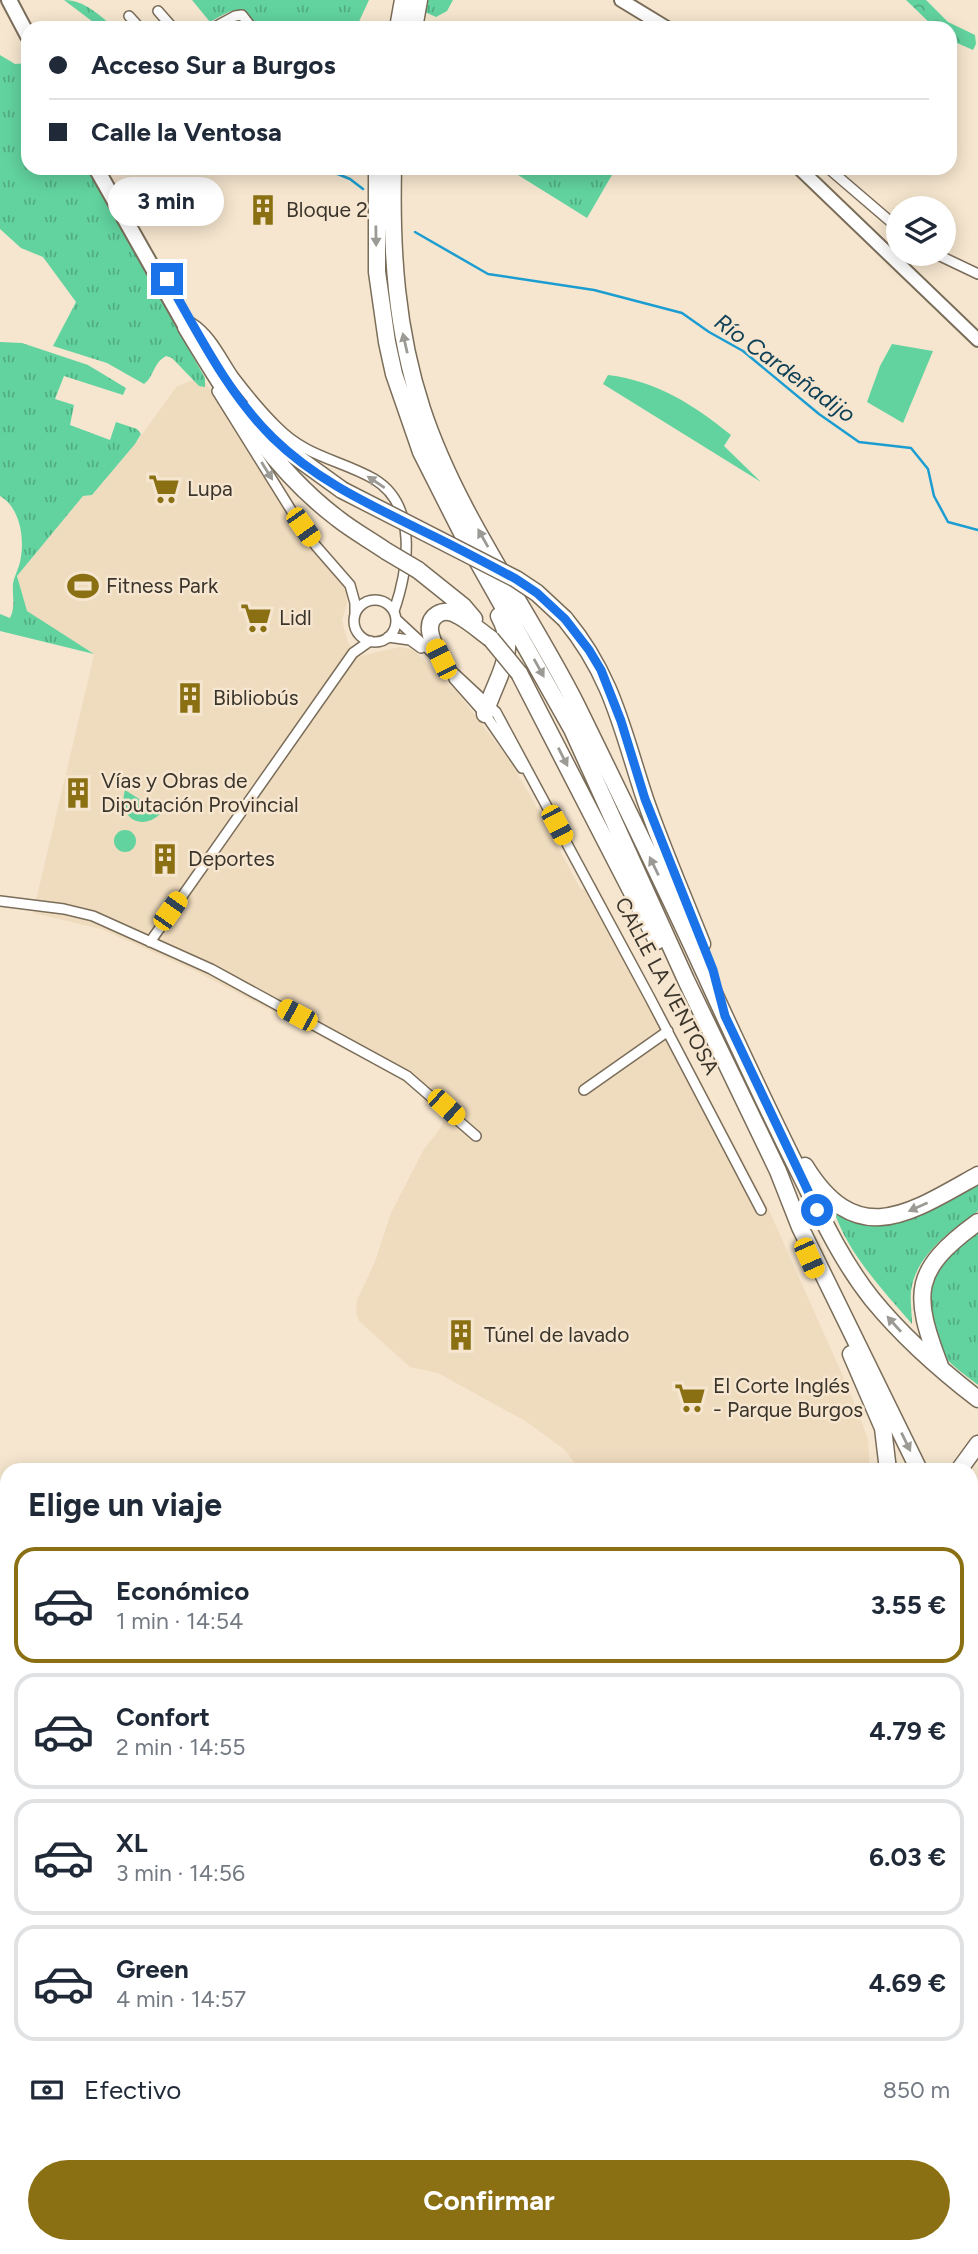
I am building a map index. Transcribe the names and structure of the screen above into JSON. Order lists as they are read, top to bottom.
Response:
{
  "streets": {
    "street": ["CALLE LA VENTOSA"]
  },
  "water": ["Río Cardeñadijo"],
  "places": {
    "building": [
      "Bloque 2",
      "Bibliobús",
      "Vías y Obras de Diputación Provincial",
      "Deportes",
      "Túnel de lavado"
    ],
    "supermarket": ["Lupa", "Lidl", "El Corte Inglés - Parque Burgos"],
    "sports": ["Fitness Park"]
  },
  "page": {
    "banner": ["Acceso Sur a Burgos", "Calle la Ventosa"],
    "bubble": "3 min",
    "heading": "Elige un viaje",
    "list": [
      {
        "name": "Económico",
        "note": "1 min · 14:54",
        "value": "3.55 €"
      },
      {
        "name": "Confort",
        "note": "2 min · 14:55",
        "value": "4.79 €"
      },
      {
        "name": "XL",
        "note": "3 min · 14:56",
        "value": "6.03 €"
      },
      {
        "name": "Green",
        "note": "4 min · 14:57",
        "value": "4.69 €"
      }
    ],
    "pay": ["Efectivo", "850 m"],
    "buttons": "Confirmar"
  }
}
